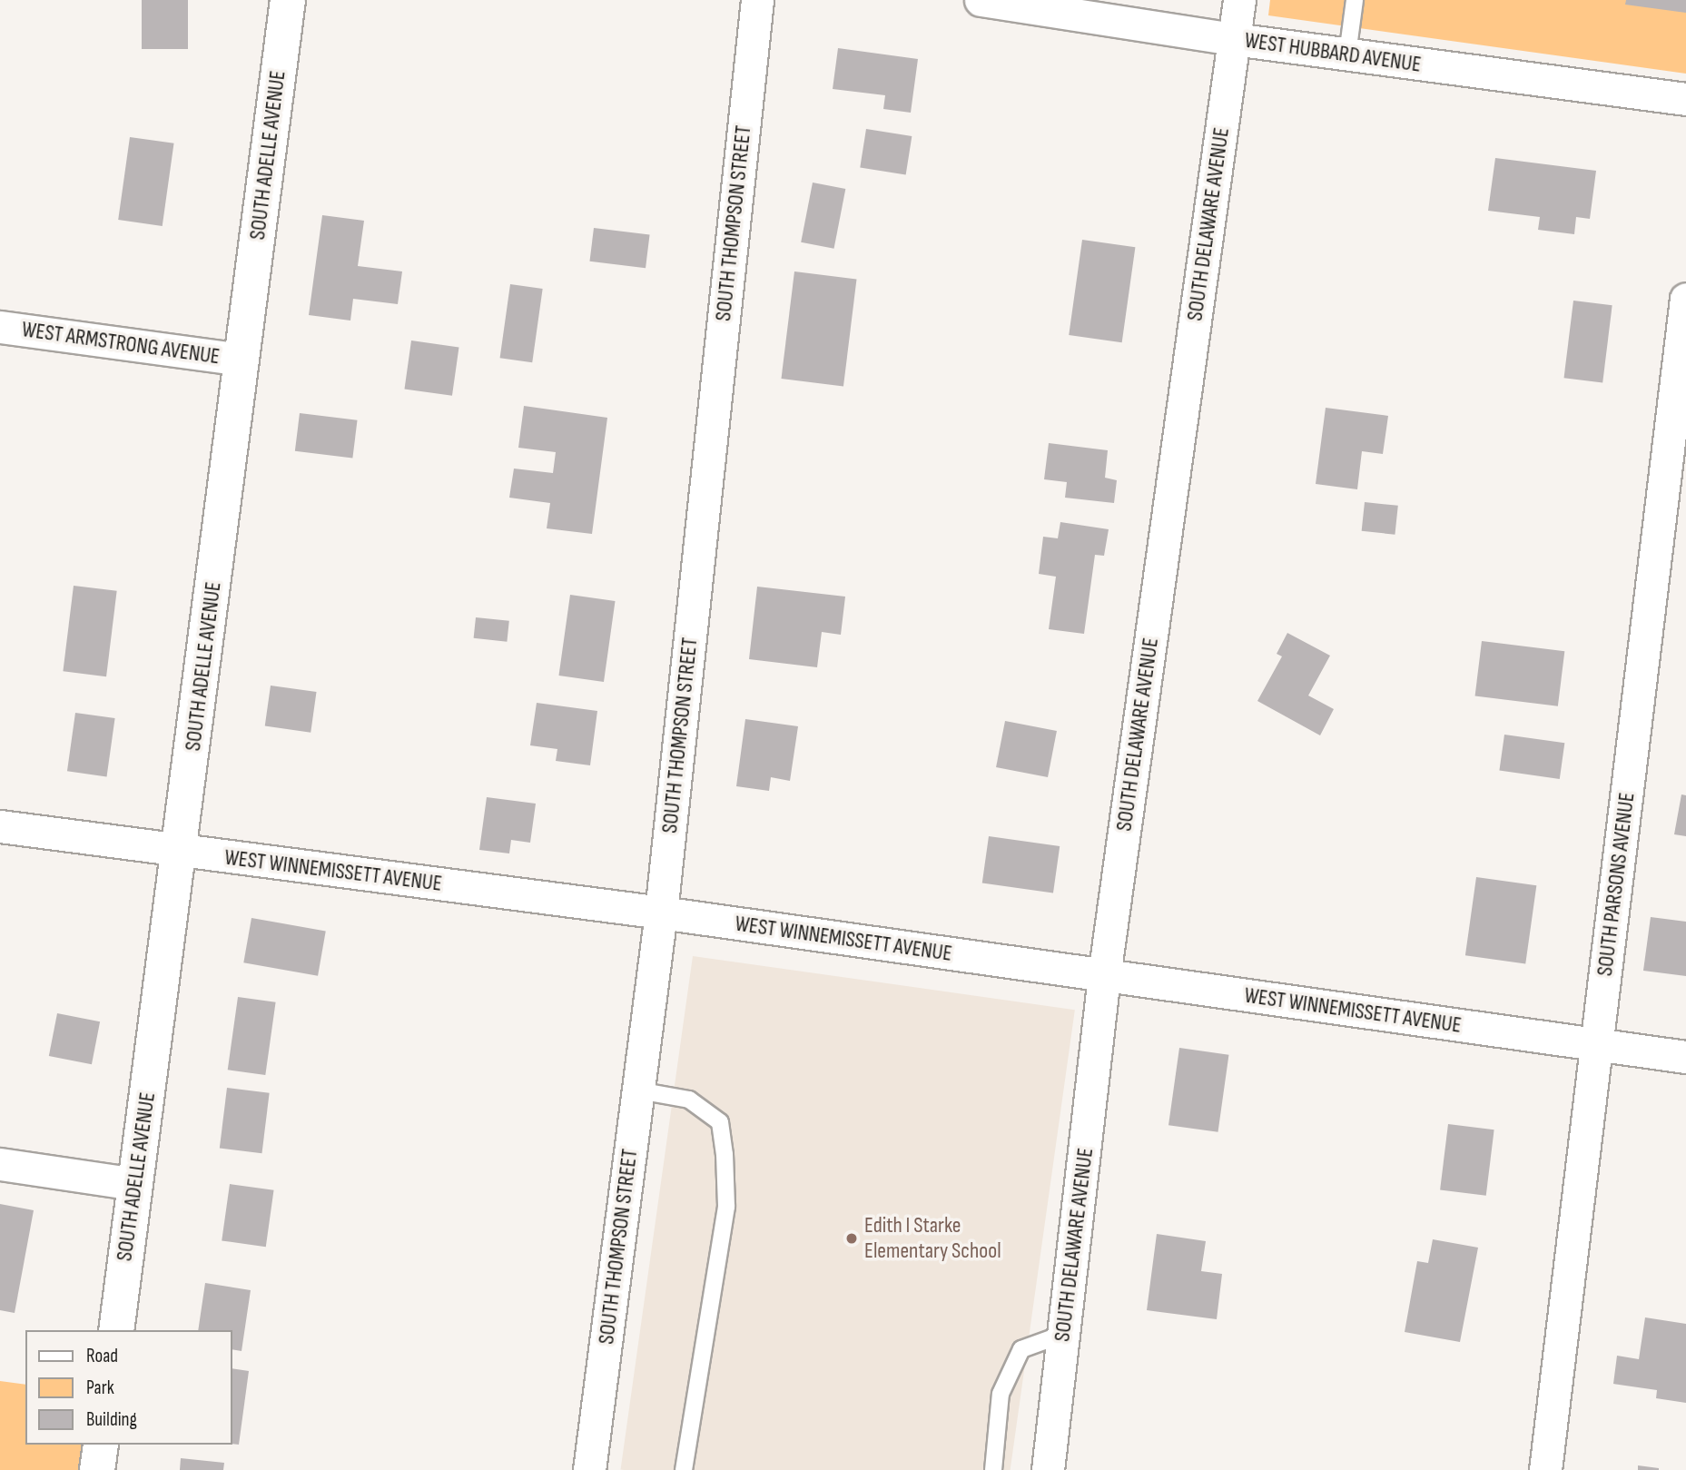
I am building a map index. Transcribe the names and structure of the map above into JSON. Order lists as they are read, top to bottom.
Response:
{
  "streets": {
    "street": [
      "WEST HUBBARD AVENUE",
      "SOUTH ADELLE AVENUE",
      "SOUTH THOMPSON STREET",
      "SOUTH DELAWARE AVENUE",
      "WEST ARMSTRONG AVENUE",
      "WEST WINNEMISSETT AVENUE",
      "SOUTH PARSONS AVENUE"
    ]
  },
  "crossings": [
    ["WEST HUBBARD AVENUE", "SOUTH DELAWARE AVENUE"],
    ["SOUTH ADELLE AVENUE", "WEST ARMSTRONG AVENUE"],
    ["SOUTH ADELLE AVENUE", "WEST WINNEMISSETT AVENUE"],
    ["SOUTH THOMPSON STREET", "WEST WINNEMISSETT AVENUE"],
    ["SOUTH DELAWARE AVENUE", "WEST WINNEMISSETT AVENUE"],
    ["WEST WINNEMISSETT AVENUE", "SOUTH PARSONS AVENUE"]
  ],
  "places": ["Edith I Starke Elementary School"],
  "legend": ["Road", "Park", "Building"]
}
